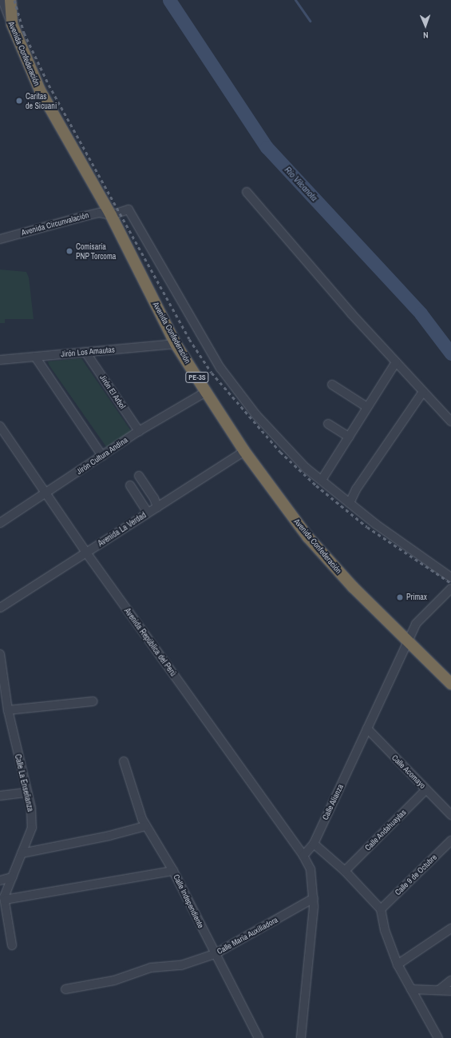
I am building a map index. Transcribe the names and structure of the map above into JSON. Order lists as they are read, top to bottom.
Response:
{
  "streets": {
    "highway": ["Avenida Confederación", "PE-3S"],
    "street": [
      "Avenida Circunvalación",
      "Jirón Los Amautas",
      "Jirón El Arbol",
      "Jirón Cultura Andina",
      "Avenida La Verdad",
      "Avenida República del Perú",
      "Calle Acomayo",
      "Calle La Enseñanza",
      "Calle Alianza",
      "Calle Andahuaylas",
      "Calle 9 de Octubre",
      "Calle Independiente",
      "Calle María Auxiliadora"
    ]
  },
  "crossings": [
    ["Avenida Confederación", "Avenida Circunvalación"],
    ["Avenida Confederación", "Jirón Los Amautas"],
    ["Avenida Confederación", "PE-3S"],
    ["Avenida Confederación", "Jirón Cultura Andina"],
    ["Avenida Confederación", "Avenida La Verdad"],
    ["Avenida Confederación", "Calle Alianza"],
    ["Jirón Los Amautas", "Jirón El Arbol"],
    ["Jirón El Arbol", "Jirón Cultura Andina"],
    ["Jirón Cultura Andina", "Avenida República del Perú"],
    ["Avenida La Verdad", "Avenida República del Perú"],
    ["Avenida República del Perú", "Calle Alianza"],
    ["Calle Acomayo", "Calle Alianza"],
    ["Calle Acomayo", "Calle Andahuaylas"],
    ["Calle Independiente", "Calle María Auxiliadora"]
  ],
  "water": ["Río Vilcanota"],
  "places": ["Caritas de Sicuani", "Comisaría PNP Torcoma", "Primax"],
  "north": "bottom"
}
